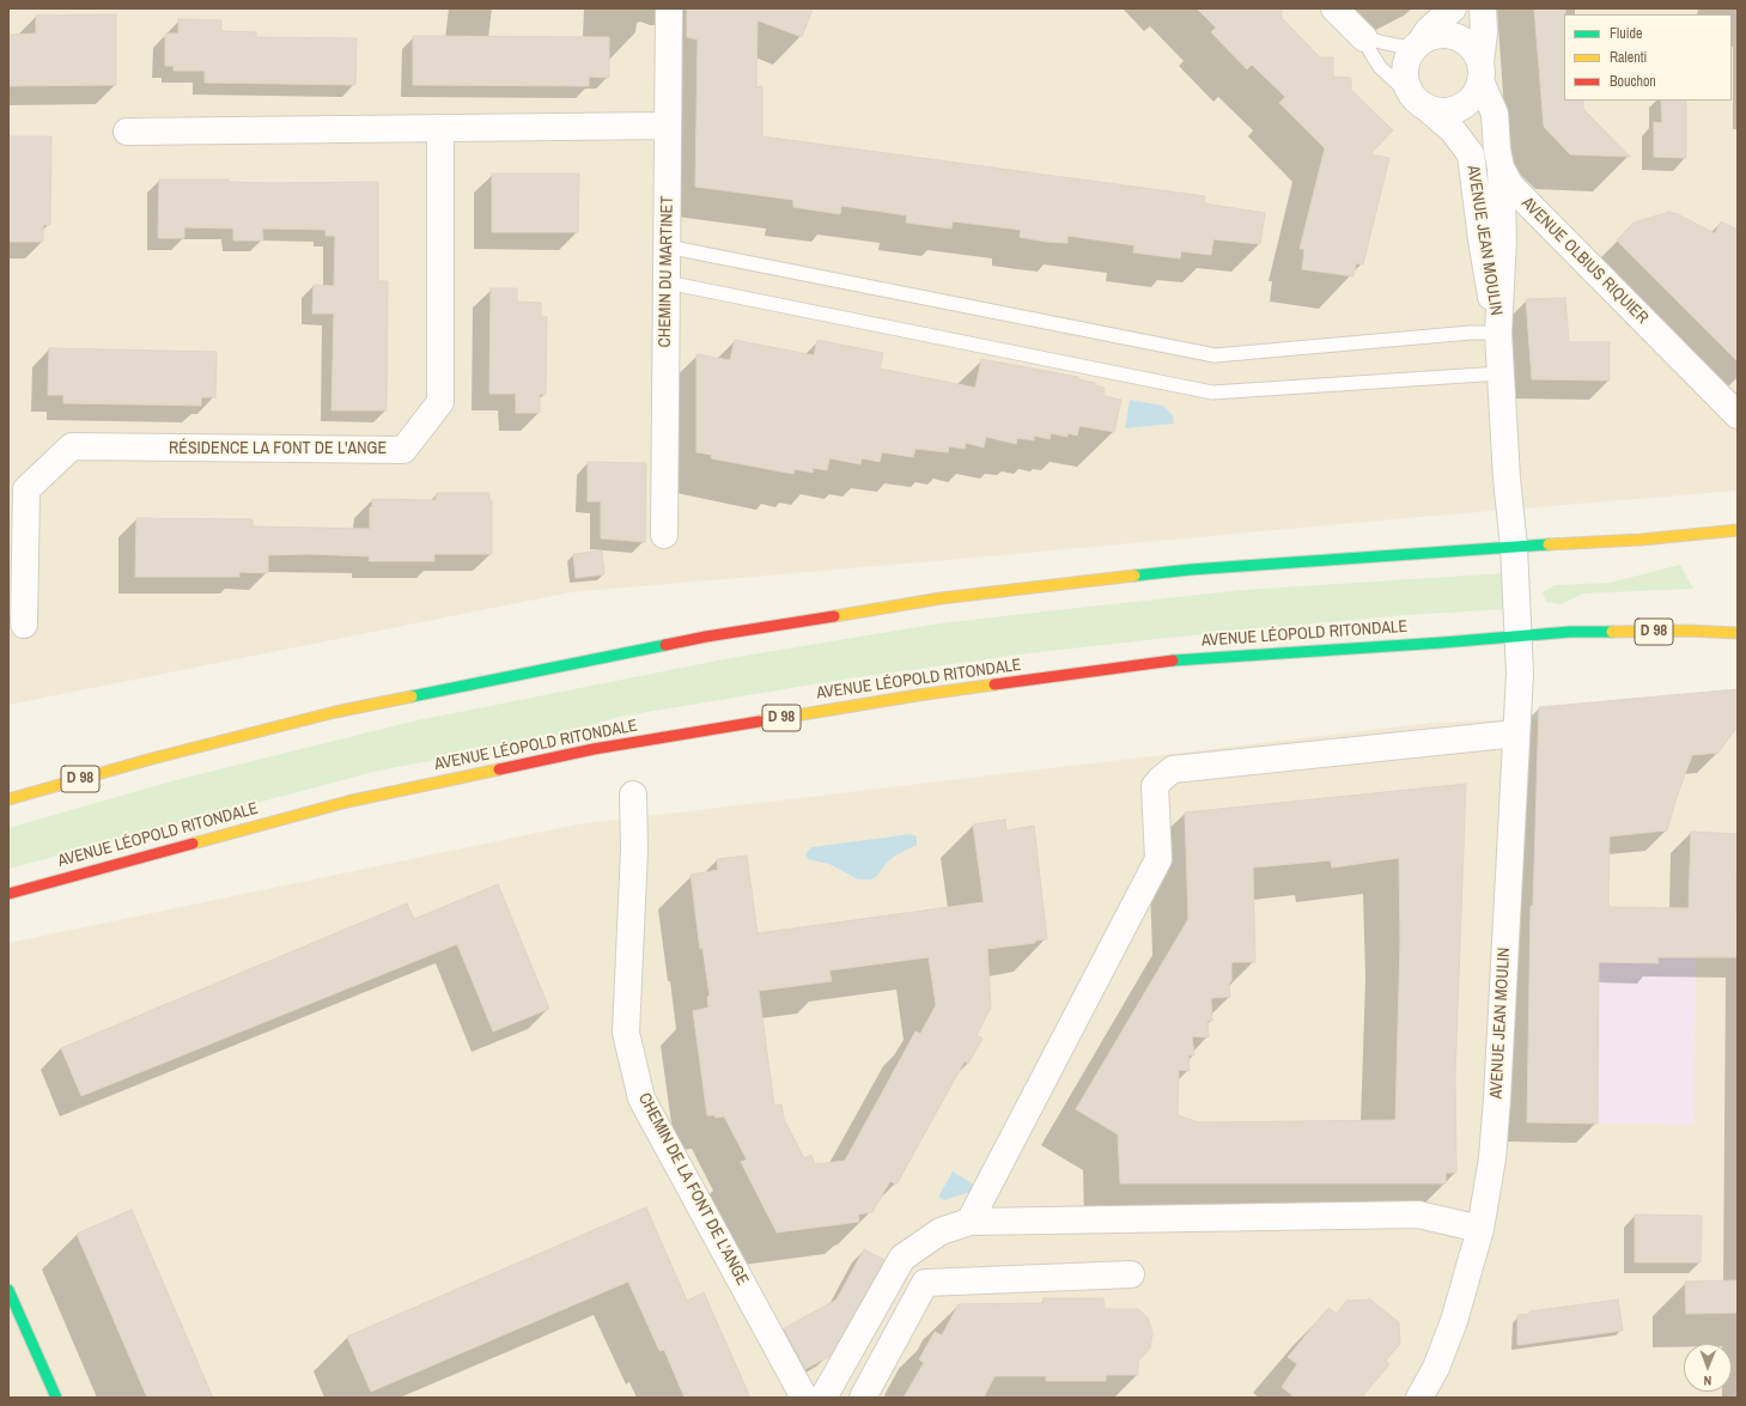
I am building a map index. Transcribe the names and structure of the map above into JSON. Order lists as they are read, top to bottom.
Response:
{
  "streets": {
    "main road": ["D 98", "AVENUE LÉOPOLD RITONDALE"],
    "street": [
      "AVENUE JEAN MOULIN",
      "AVENUE OLBIUS RIQUIER",
      "CHEMIN DU MARTINET",
      "RÉSIDENCE LA FONT DE L'ANGE",
      "CHEMIN DE LA FONT DE L'ANGE"
    ]
  },
  "crossings": [
    ["AVENUE JEAN MOULIN", "AVENUE OLBIUS RIQUIER"],
    ["AVENUE JEAN MOULIN", "D 98"],
    ["AVENUE JEAN MOULIN", "AVENUE LÉOPOLD RITONDALE"]
  ],
  "legend": ["Fluide", "Ralenti", "Bouchon"],
  "north": "bottom"
}
